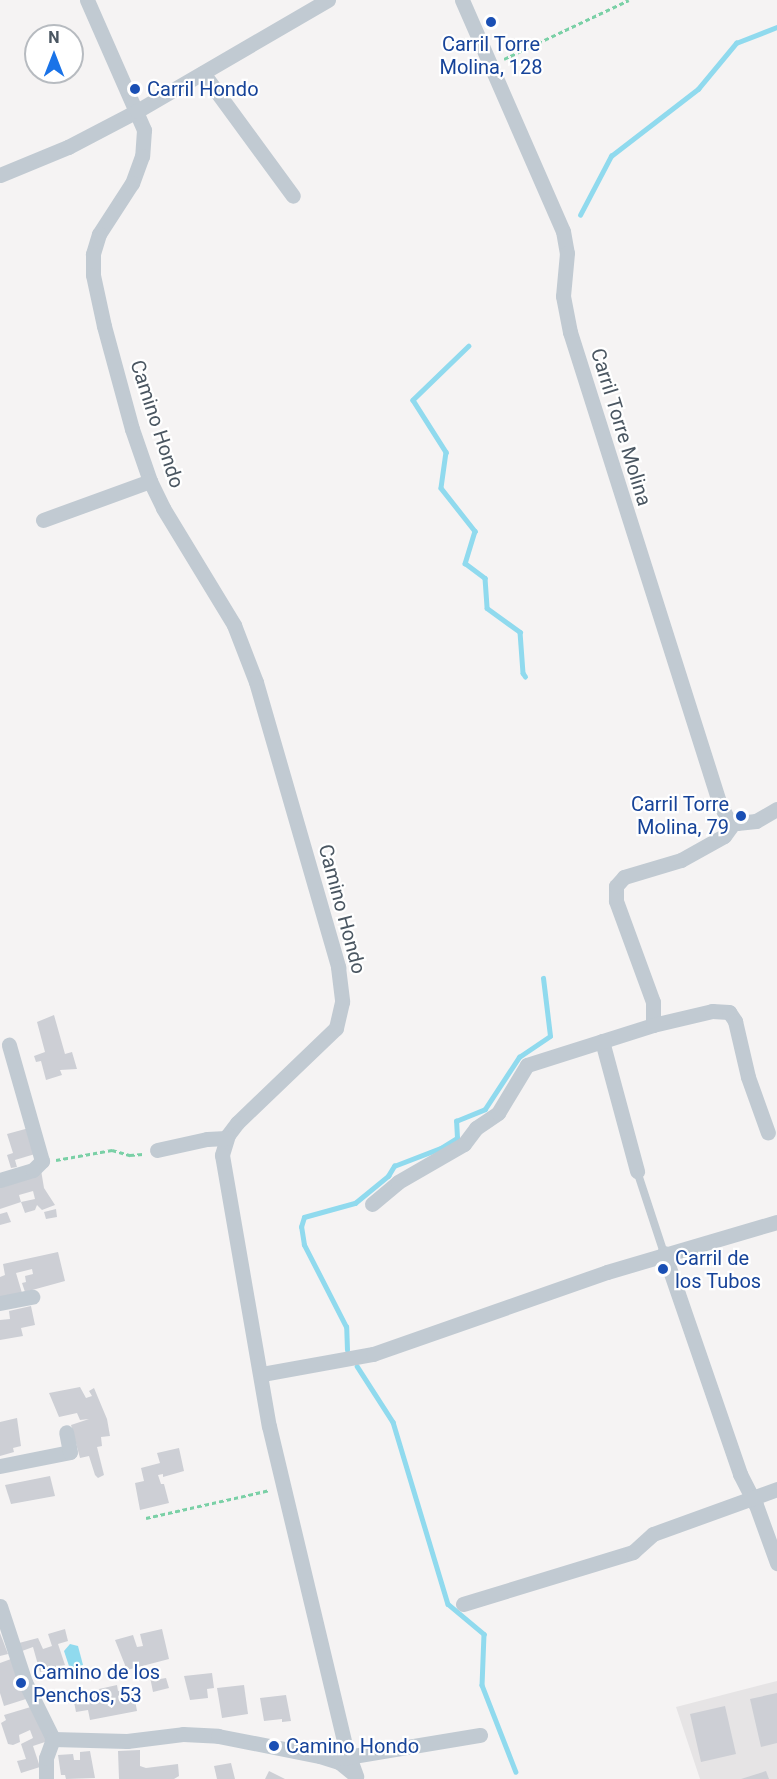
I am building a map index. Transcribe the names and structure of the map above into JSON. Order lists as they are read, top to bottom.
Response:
{
  "streets": {
    "street": ["Camino Hondo", "Carril Torre Molina"]
  },
  "places": [
    "Carril Torre Molina, 128",
    "Carril Hondo",
    "Carril Torre Molina, 79",
    "Carril de los Tubos",
    "Camino de los Penchos, 53",
    "Camino Hondo"
  ],
  "north": "top"
}
